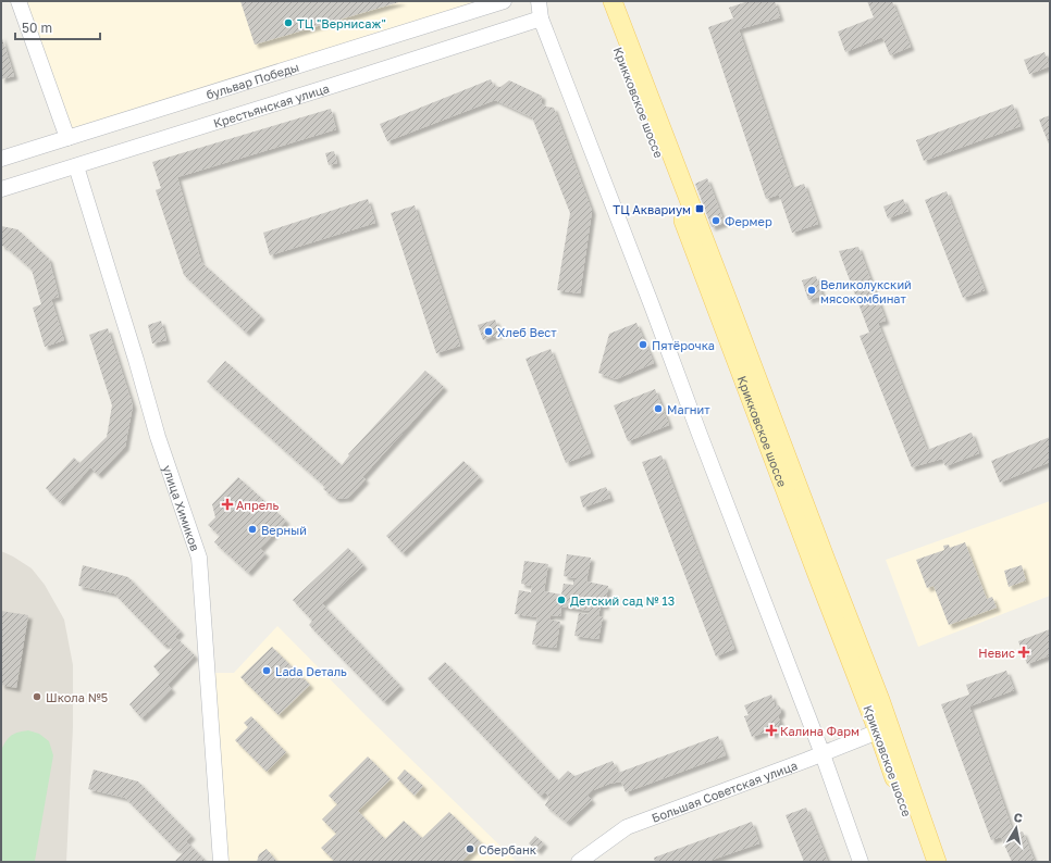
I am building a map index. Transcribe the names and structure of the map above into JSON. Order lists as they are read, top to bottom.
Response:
{
  "streets": {
    "main road": ["Крикковское шоссе"],
    "street": [
      "бульвар Победы",
      "Крестьянская улица",
      "улица Химиков",
      "Большая Советская улица"
    ]
  },
  "crossings": [
    ["Крикковское шоссе", "Большая Советская улица"],
    ["Крестьянская улица", "улица Химиков"]
  ],
  "places": {
    "other": [
      "ТЦ \"Вернисаж\"",
      "Фермер",
      "Великолукский мясокомбинат",
      "Хлеб Вест",
      "Пятёрочка",
      "Магнит",
      "Верный",
      "Детский сад № 13",
      "Lada Dеталь",
      "Школа №5",
      "Сбербанк"
    ],
    "transit": ["ТЦ Аквариум"],
    "health": ["Апрель", "Невис", "Калина Фарм"]
  },
  "scale_bar": "50 m",
  "north": "top"
}
